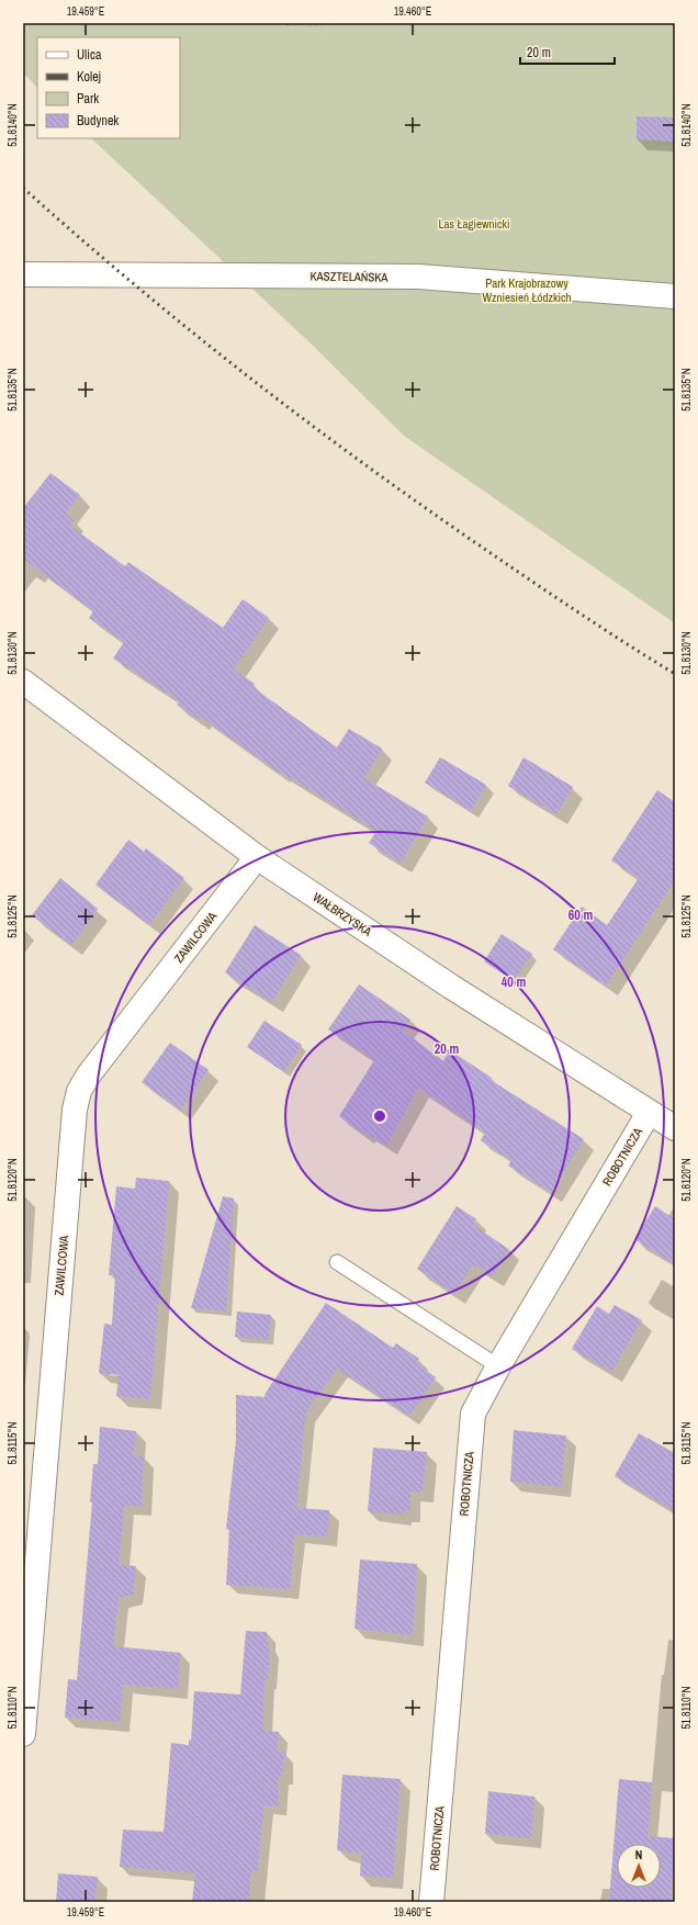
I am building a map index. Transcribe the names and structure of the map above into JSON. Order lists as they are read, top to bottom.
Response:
{
  "streets": {
    "street": [
      "KASZTELAŃSKA",
      "WAŁBRZYSKA",
      "ZAWILCOWA",
      "ROBOTNICZA"
    ]
  },
  "crossings": [
    ["WAŁBRZYSKA", "ZAWILCOWA"],
    ["WAŁBRZYSKA", "ROBOTNICZA"]
  ],
  "parks": ["Las Łagiewnicki", "Park Krajobrazowy Wzniesień Łódzkich"],
  "legend": [
    "Ulica",
    "Kolej",
    "Park",
    "Budynek"
  ],
  "scale_bar": "20 m",
  "north": "top",
  "coordinates": [
    "19.459°E",
    "19.460°E",
    "51.8140°N",
    "51.8135°N",
    "51.8130°N",
    "51.8125°N",
    "51.8120°N",
    "51.8115°N",
    "51.8110°N"
  ],
  "rings": ["60 m", "40 m", "20 m"]
}
